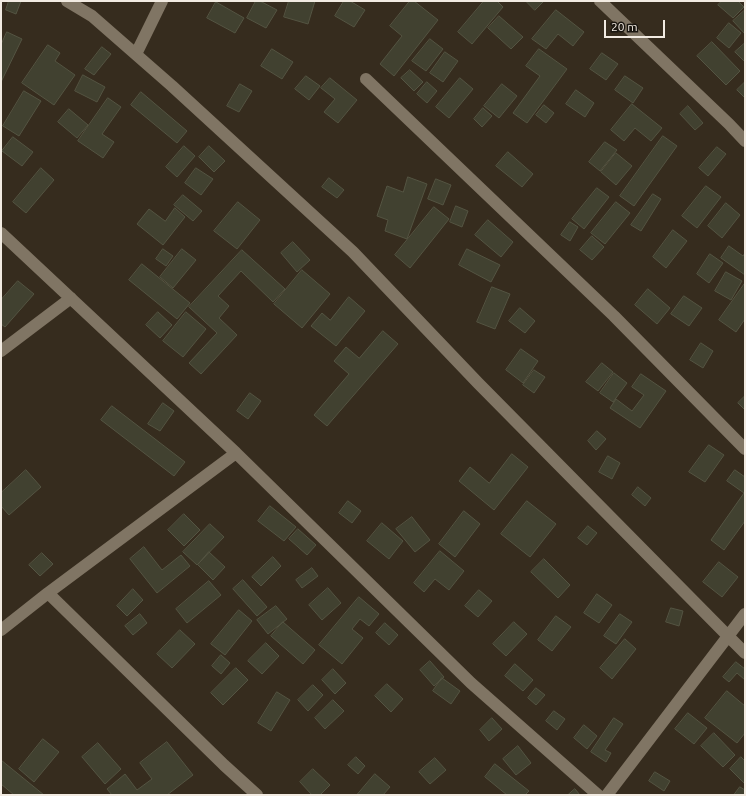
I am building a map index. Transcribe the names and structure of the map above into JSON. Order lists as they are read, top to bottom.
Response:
{
  "scale_bar": "20 m"
}
